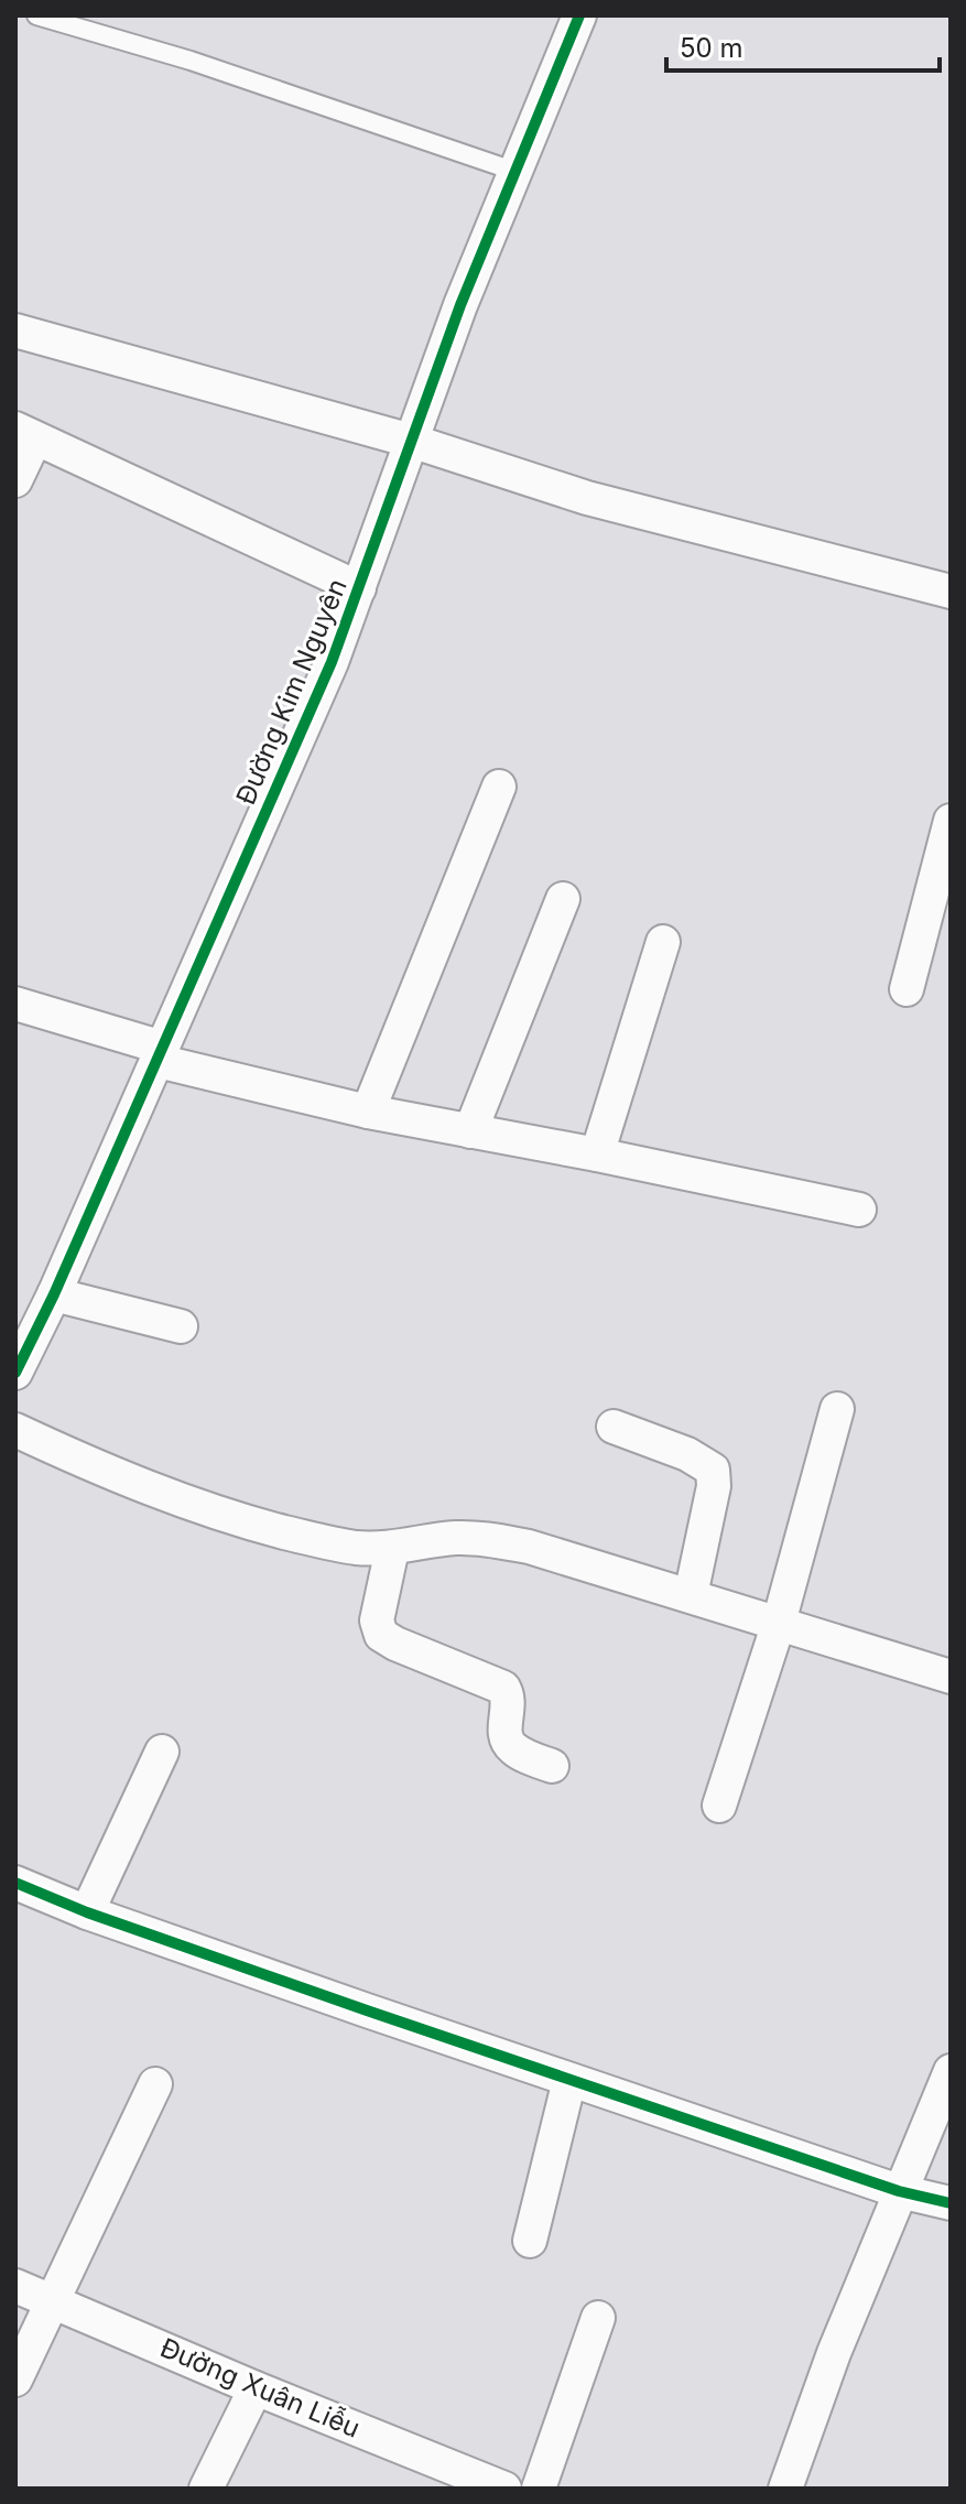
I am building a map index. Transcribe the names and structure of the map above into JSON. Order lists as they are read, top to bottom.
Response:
{
  "streets": {
    "street": ["Đường Kim Nguyên", "Đường Xuân Liễu"]
  },
  "scale_bar": "50 m"
}
